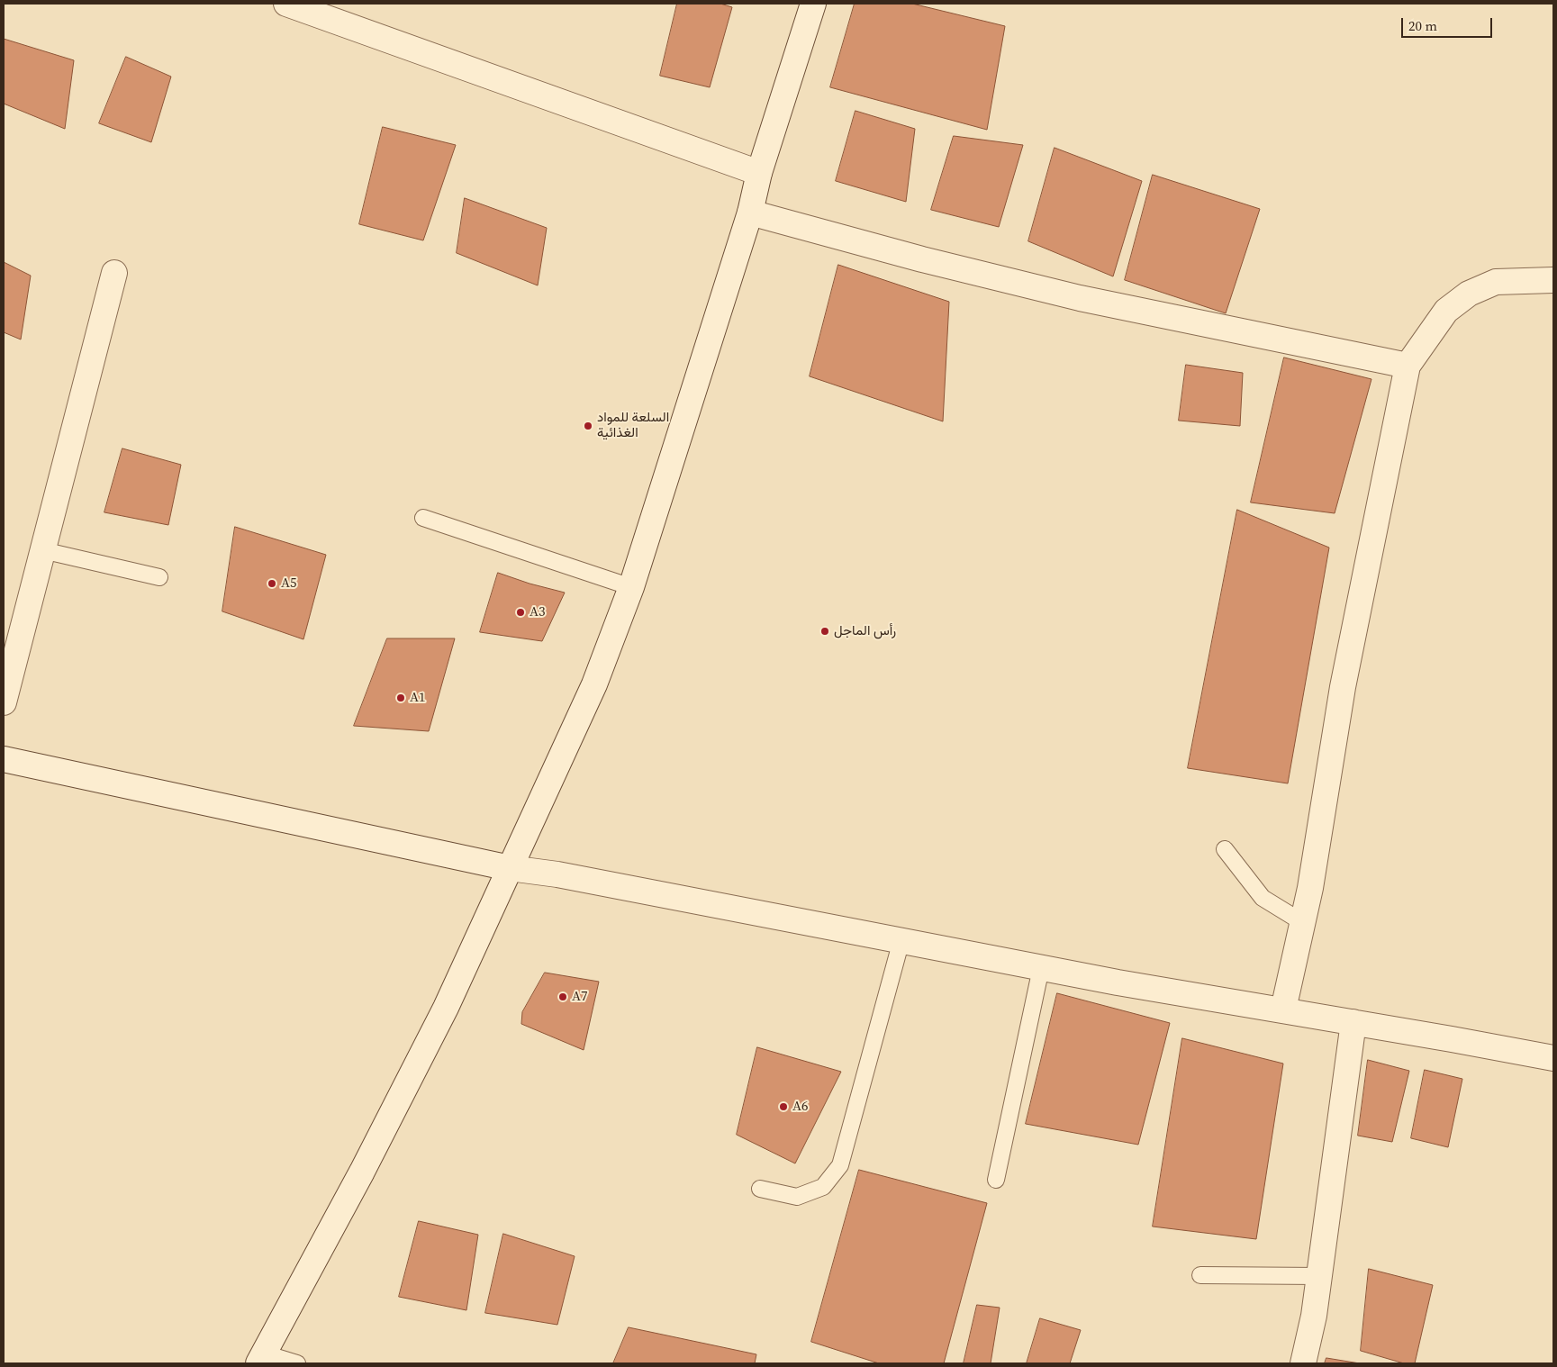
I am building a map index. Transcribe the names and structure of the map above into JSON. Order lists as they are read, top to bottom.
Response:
{
  "places": [
    "السلعة للمواد الغذائية",
    "A5",
    "A3",
    "رأس الماجل",
    "A1",
    "A7",
    "A6"
  ],
  "scale_bar": "20 m"
}
